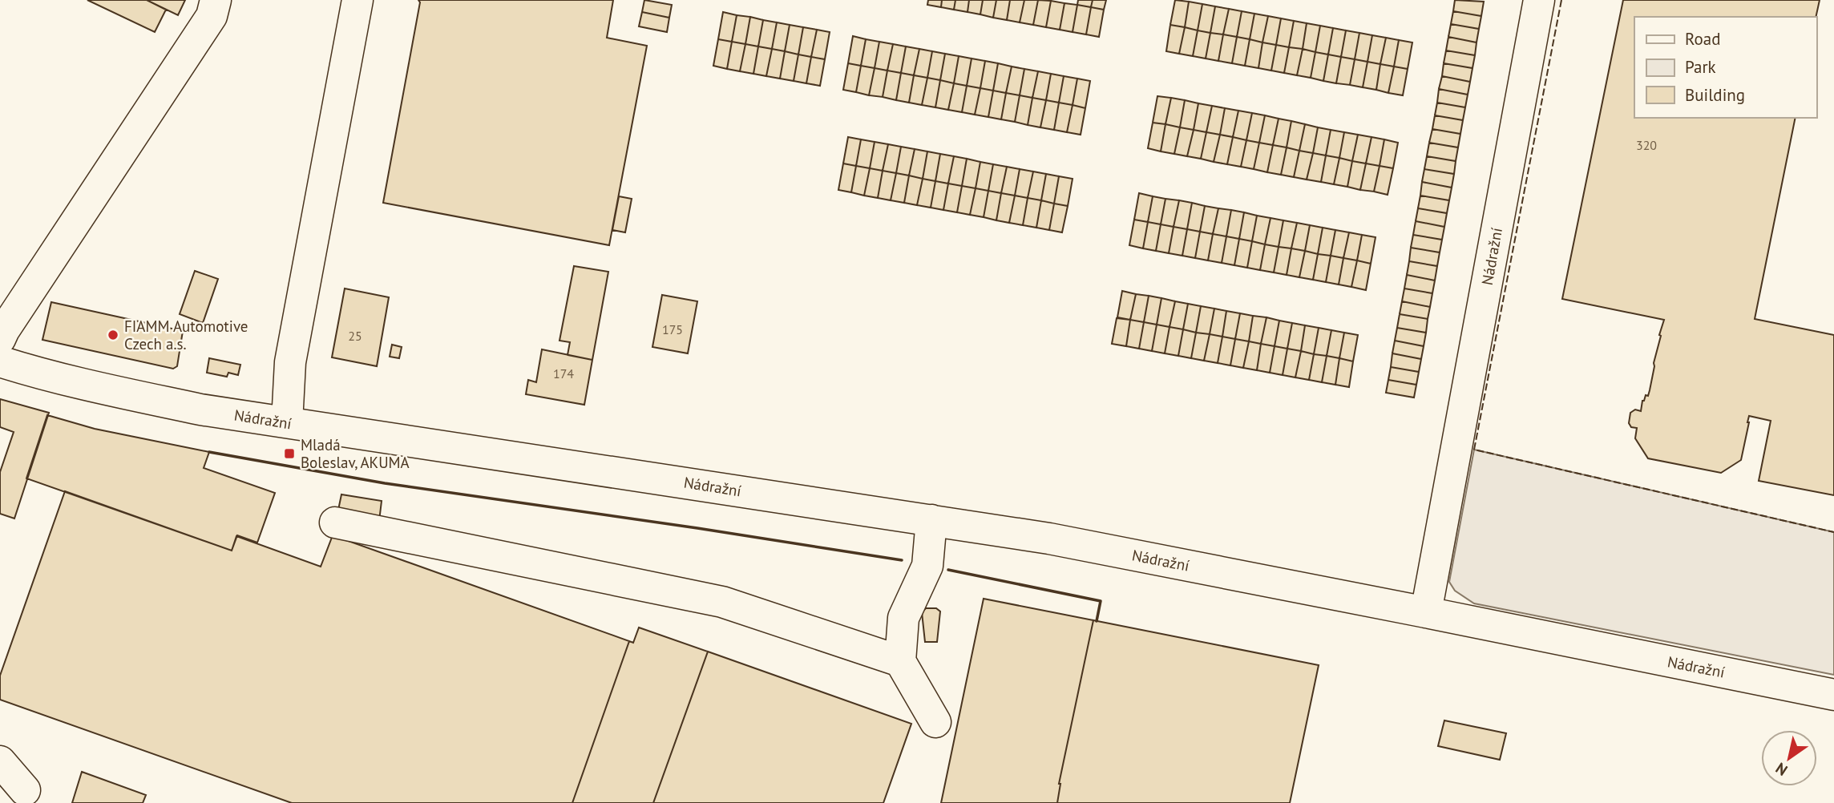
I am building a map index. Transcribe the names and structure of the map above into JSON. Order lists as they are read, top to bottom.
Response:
{
  "streets": {
    "street": ["Nádražní"]
  },
  "places": {
    "other": ["FIAMM Automotive Czech a.s."],
    "transit": ["Mladá Boleslav, AKUMA"]
  },
  "house_numbers": [
    "320",
    "175",
    "25",
    "174"
  ],
  "legend": ["Road", "Park", "Building"],
  "north": "bottom left"
}
